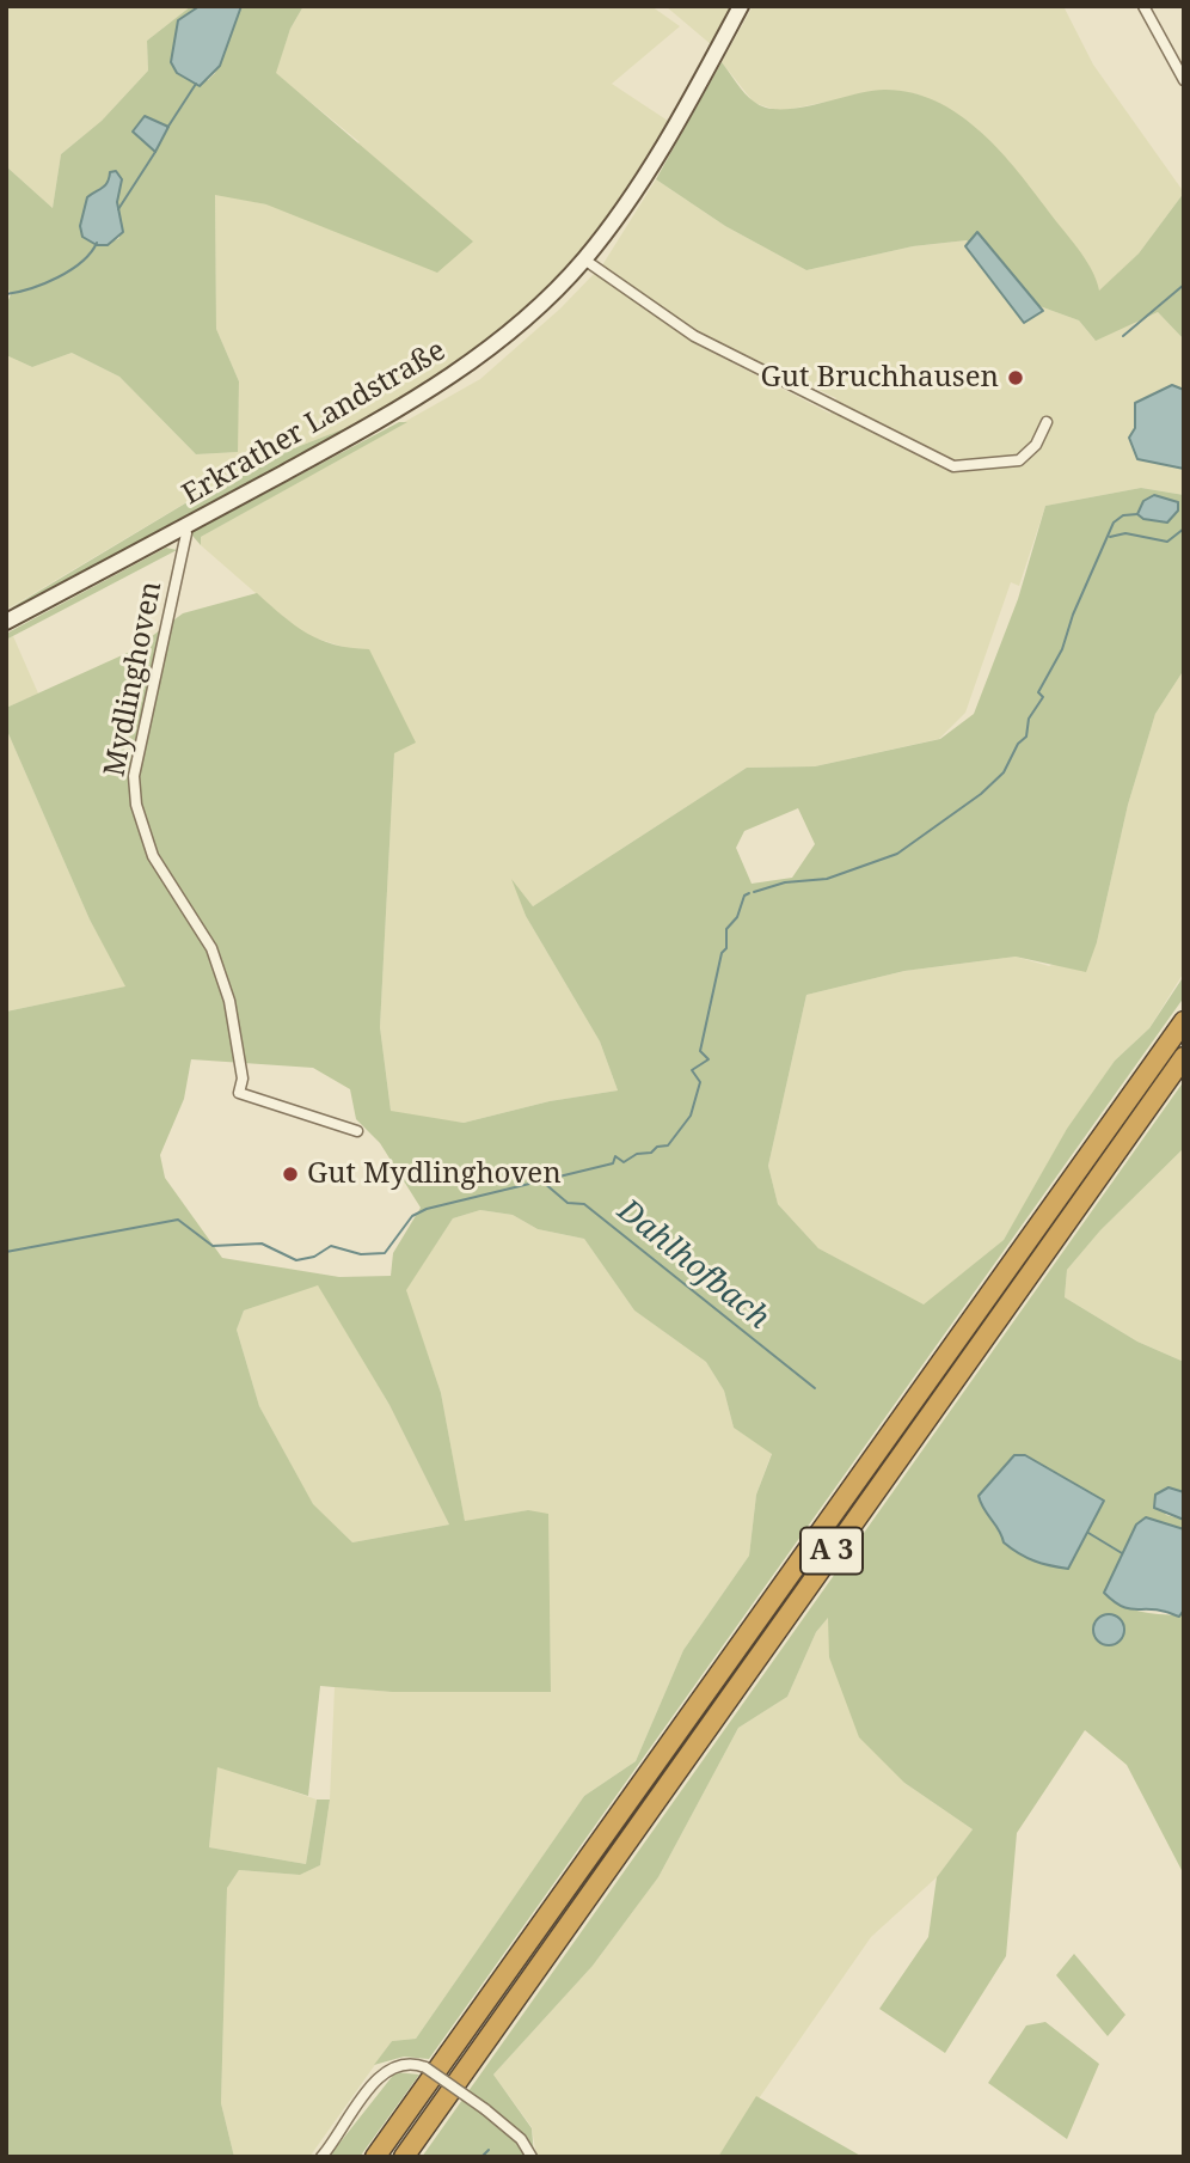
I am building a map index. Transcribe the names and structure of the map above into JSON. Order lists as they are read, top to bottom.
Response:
{
  "streets": {
    "highway": ["A 3"],
    "street": ["Erkrather Landstraße", "Mydlinghoven"]
  },
  "crossings": [
    ["Erkrather Landstraße", "Mydlinghoven"]
  ],
  "water": ["Dahlhofbach"],
  "places": ["Gut Bruchhausen", "Gut Mydlinghoven"]
}
